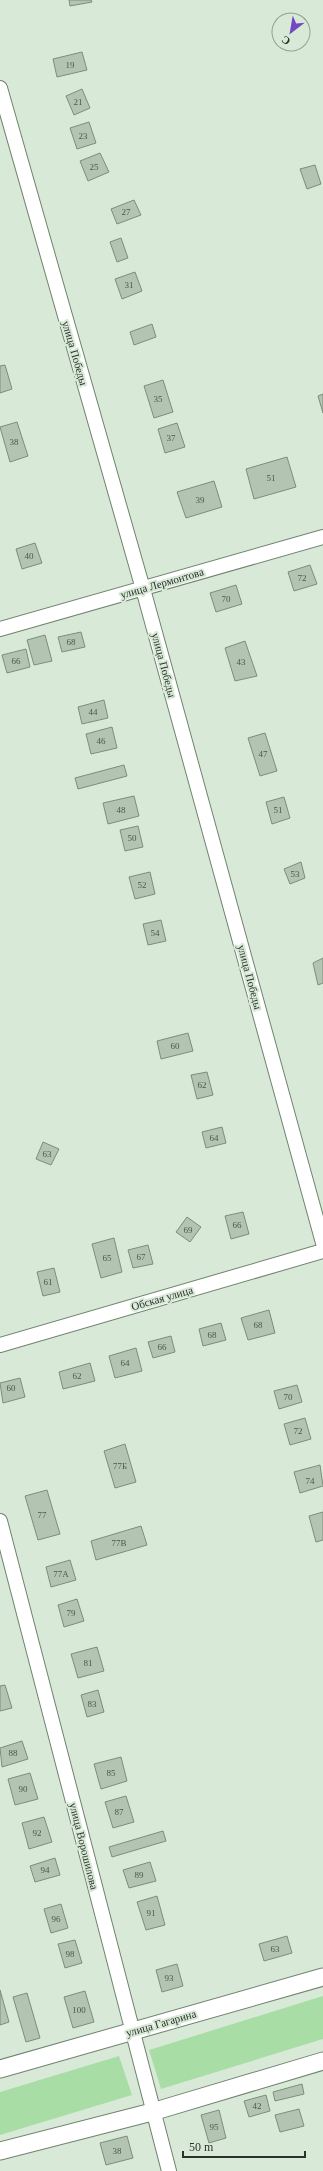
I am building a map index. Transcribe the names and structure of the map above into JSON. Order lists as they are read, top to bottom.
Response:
{
  "streets": {
    "street": [
      "улица Победы",
      "улица Лермонтова",
      "Обская улица",
      "улица Ворошилова",
      "улица Гагарина"
    ]
  },
  "crossings": [
    ["улица Победы", "улица Лермонтова"],
    ["улица Ворошилова", "улица Гагарина"]
  ],
  "house_numbers": [
    "19",
    "21",
    "23",
    "25",
    "27",
    "31",
    "35",
    "37",
    "38",
    "51",
    "39",
    "40",
    "72",
    "70",
    "68",
    "66",
    "43",
    "44",
    "46",
    "47",
    "48",
    "51",
    "50",
    "53",
    "52",
    "54",
    "60",
    "62",
    "64",
    "63",
    "66",
    "69",
    "67",
    "65",
    "61",
    "68",
    "68",
    "66",
    "64",
    "62",
    "60",
    "70",
    "72",
    "77Б",
    "74",
    "77",
    "77В",
    "77А",
    "79",
    "81",
    "83",
    "88",
    "85",
    "90",
    "87",
    "92",
    "94",
    "89",
    "91",
    "96",
    "63",
    "98",
    "93",
    "100",
    "42",
    "95",
    "38"
  ],
  "scale_bar": "50 m",
  "north": "bottom left"
}
